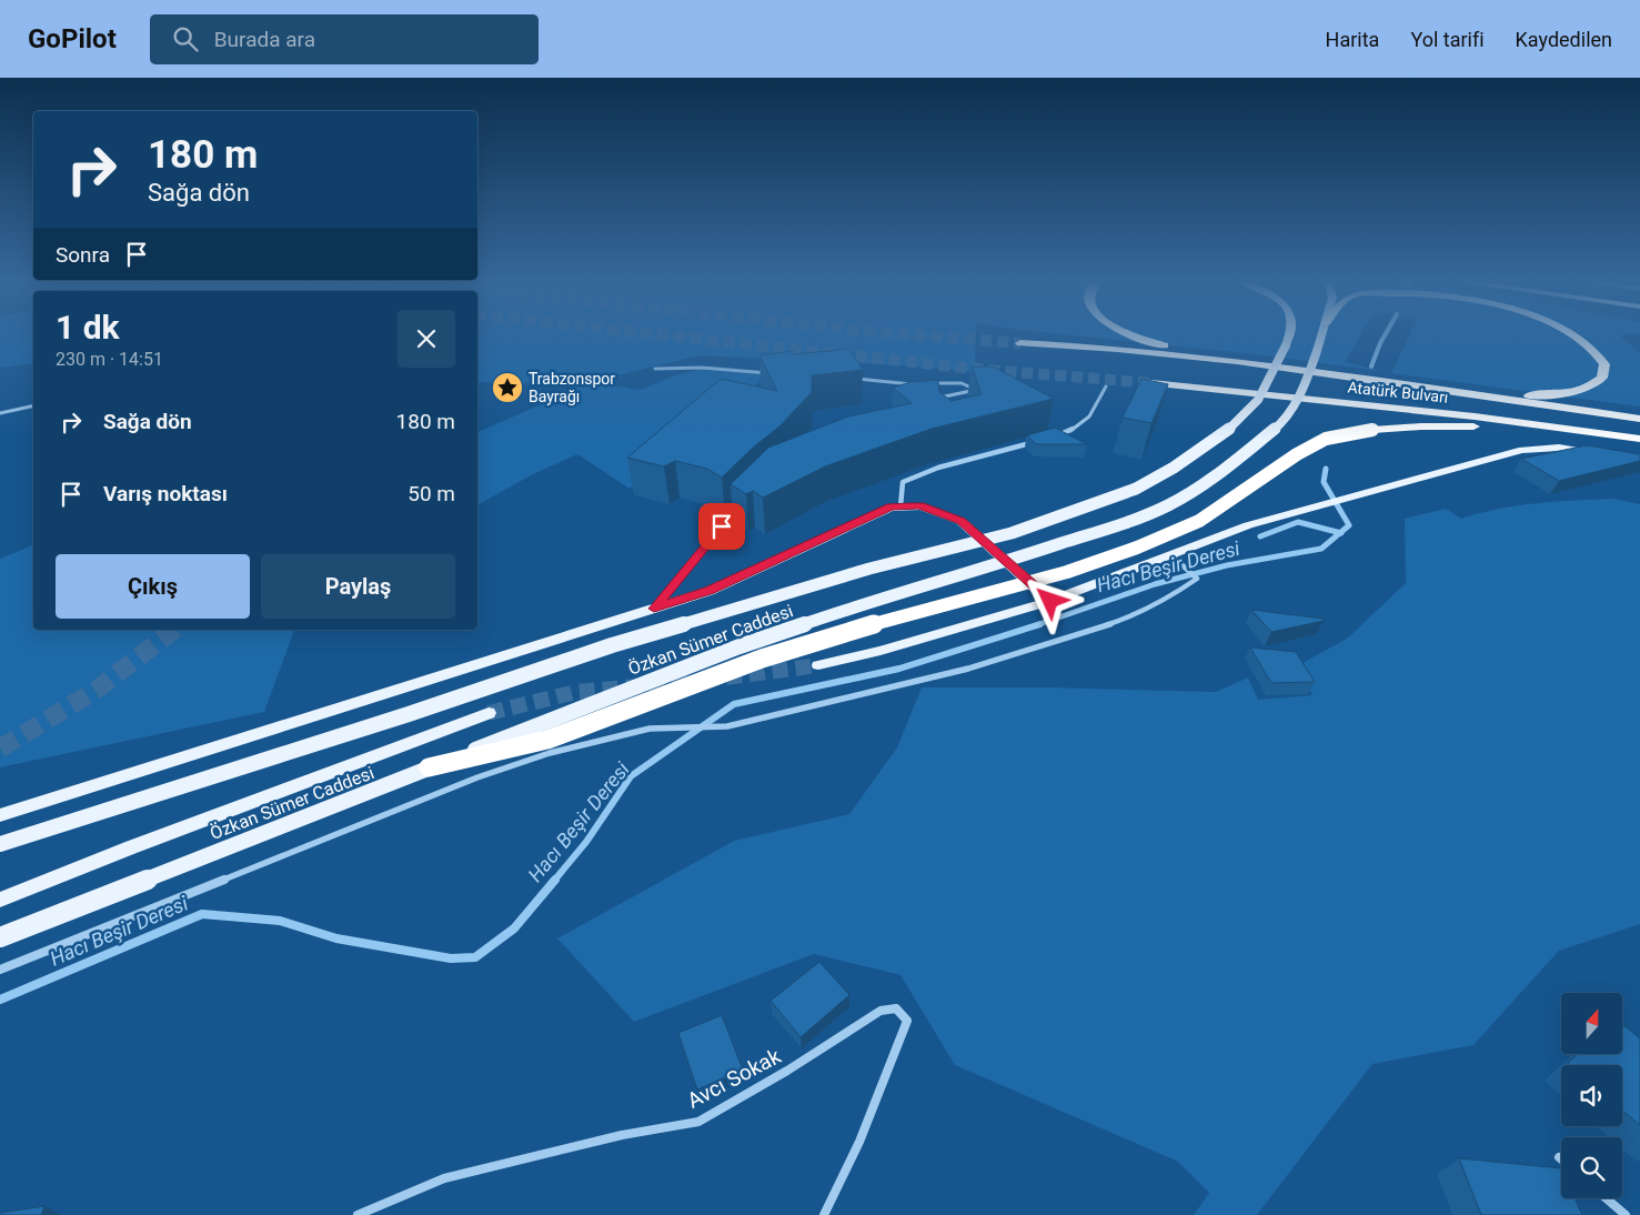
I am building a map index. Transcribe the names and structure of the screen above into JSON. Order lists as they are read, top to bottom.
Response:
{
  "streets": {
    "highway": ["Atatürk Bulvarı"],
    "main road": ["Özkan Sümer Caddesi"],
    "street": ["Avcı Sokak"]
  },
  "water": ["Hacı Beşir Deresi"],
  "places": {
    "place": ["Trabzonspor Bayrağı"]
  },
  "north": "top",
  "page": {
    "header": "GoPilot",
    "search": "Burada ara",
    "nav": ["Harita", "Yol tarifi", "Kaydedilen"],
    "turn": ["180 m", "Sağa dön"],
    "then": "Sonra",
    "heading": ["1 dk", "230 m · 14:51"],
    "list": [
      {
        "name": "Sağa dön",
        "value": "180 m"
      },
      {
        "name": "Varış noktası",
        "value": "50 m"
      }
    ],
    "buttons": ["Çıkış", "Paylaş"]
  }
}
